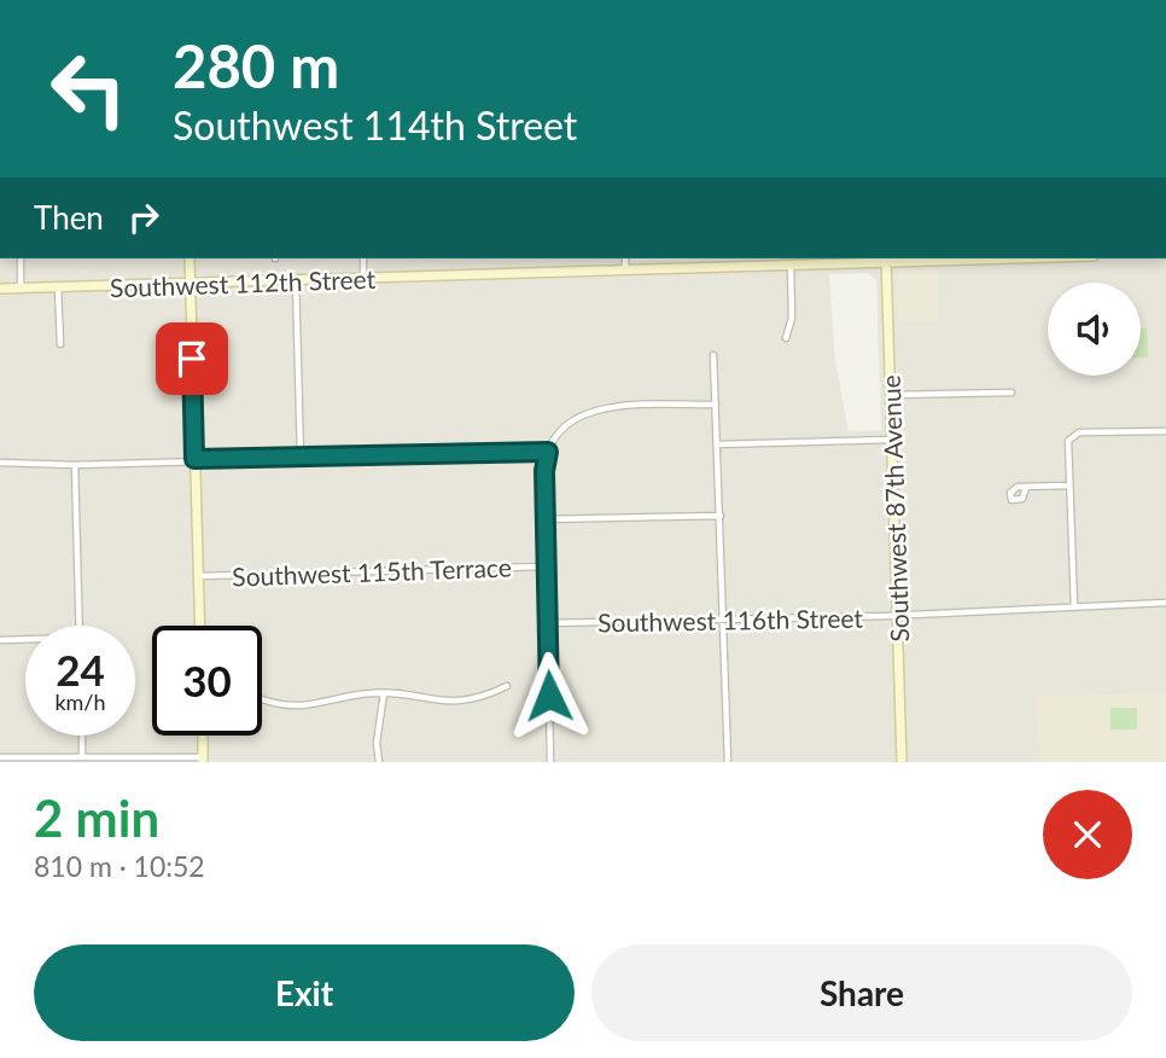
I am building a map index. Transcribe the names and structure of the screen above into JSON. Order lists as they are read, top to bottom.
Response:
{
  "streets": {
    "main road": ["Southwest 112th Street", "Southwest 87th Avenue"],
    "street": ["Southwest 115th Terrace", "Southwest 116th Street"]
  },
  "crossings": [
    ["Southwest 112th Street", "Southwest 87th Avenue"],
    ["Southwest 87th Avenue", "Southwest 116th Street"]
  ],
  "page": {
    "turn": ["280 m", "Southwest 114th Street"],
    "then": "Then",
    "speed": "24 km/h",
    "limit": "30",
    "heading": ["2 min", "810 m · 10:52"],
    "buttons": ["Exit", "Share"]
  }
}
